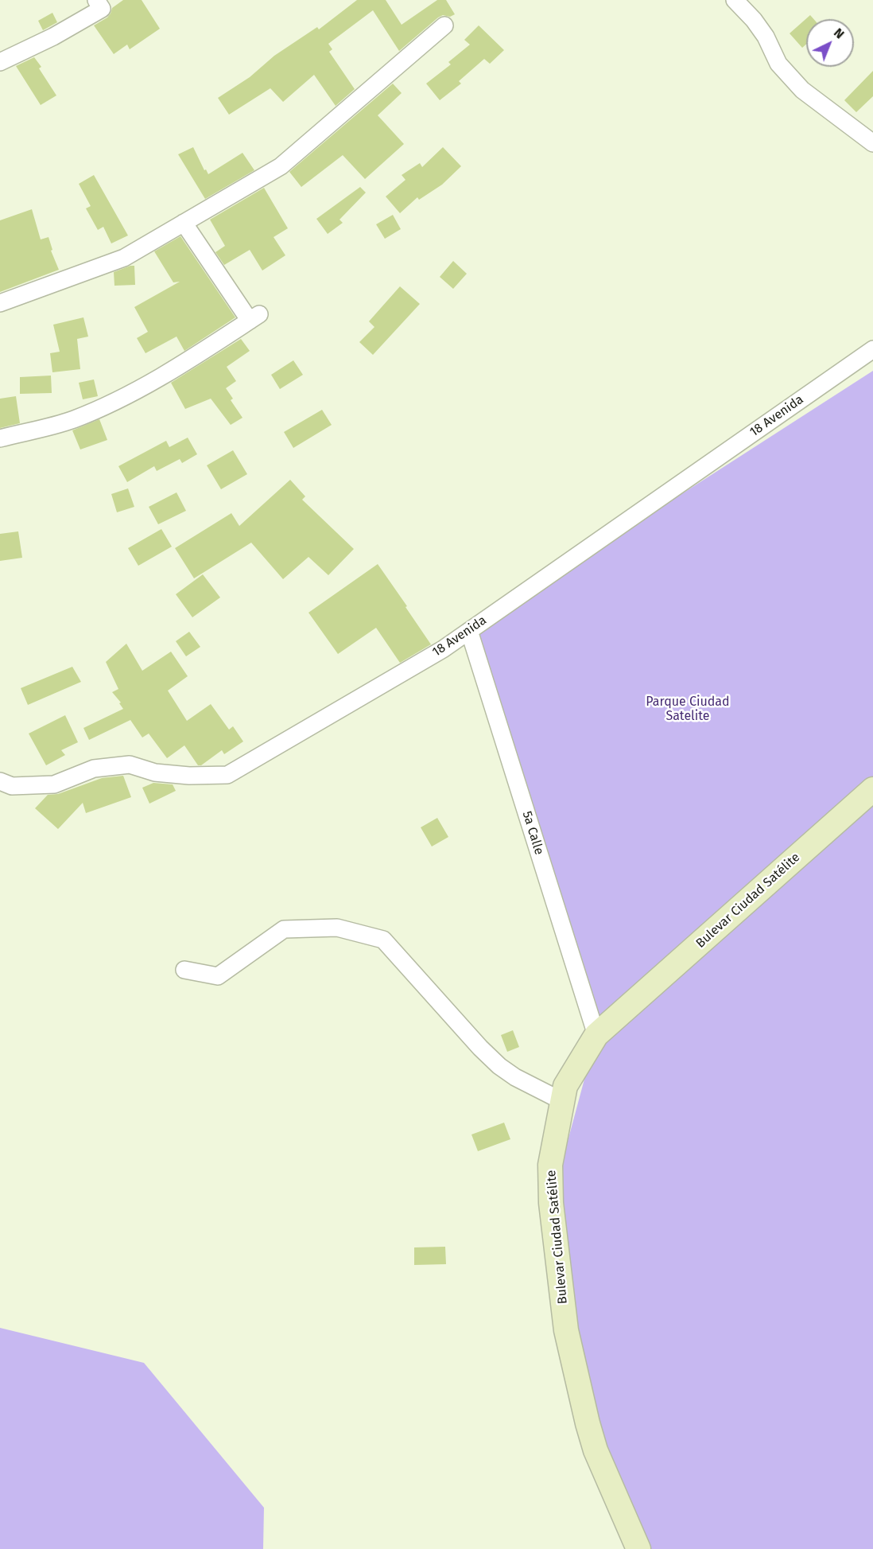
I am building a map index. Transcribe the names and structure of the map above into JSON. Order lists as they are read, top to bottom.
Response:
{
  "streets": {
    "street": ["18 Avenida", "5a Calle", "Bulevar Ciudad Satélite"]
  },
  "crossings": [
    ["18 Avenida", "5a Calle"],
    ["5a Calle", "Bulevar Ciudad Satélite"]
  ],
  "parks": ["Parque Ciudad Satelite"],
  "north": "top right"
}
